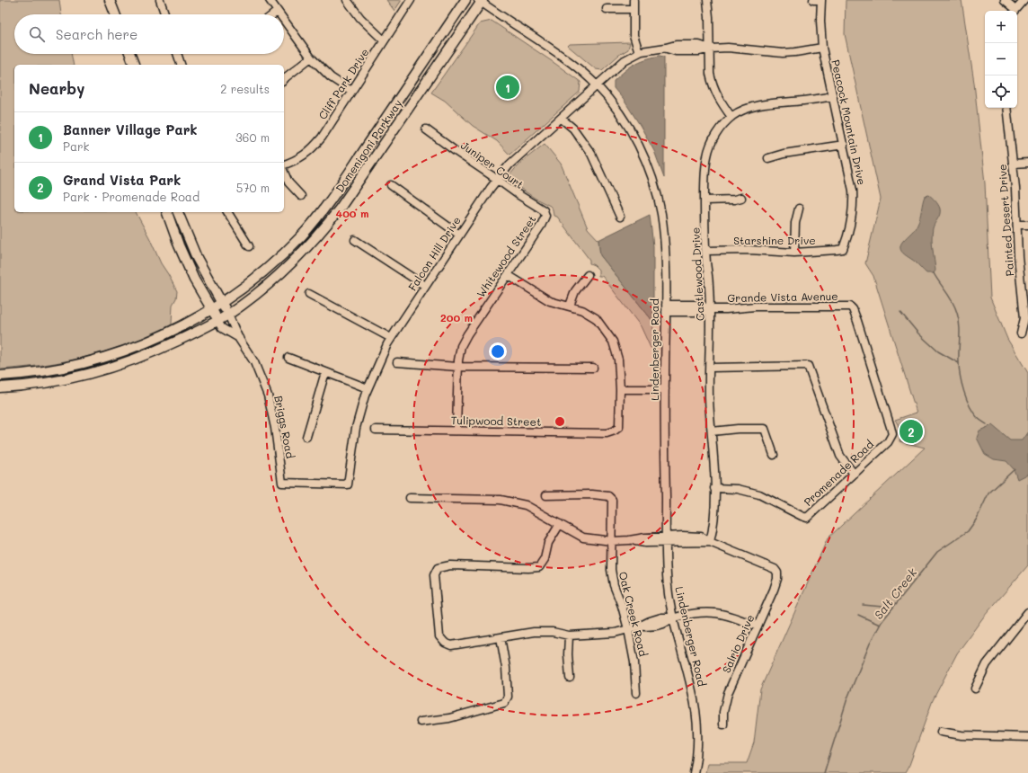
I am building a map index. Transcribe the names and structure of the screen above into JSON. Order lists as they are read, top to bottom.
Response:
{
  "streets": {
    "main road": ["Domenigoni Parkway", "Briggs Road"],
    "street": [
      "Cliff Park Drive",
      "Peacock Mountain Drive",
      "Juniper Court",
      "Painted Desert Drive",
      "Starshine Drive",
      "Falcon Hill Drive",
      "Whitewood Street",
      "Castlewood Drive",
      "Grande Vista Avenue",
      "Lindenberger Road",
      "Tulipwood Street",
      "Promenade Road",
      "Oak Creek Road",
      "Salrio Drive"
    ]
  },
  "crossings": [
    ["Peacock Mountain Drive", "Starshine Drive"],
    ["Peacock Mountain Drive", "Falcon Hill Drive"],
    ["Peacock Mountain Drive", "Castlewood Drive"],
    ["Domenigoni Parkway", "Lindenberger Road"],
    ["Domenigoni Parkway", "Briggs Road"],
    ["Juniper Court", "Falcon Hill Drive"],
    ["Juniper Court", "Whitewood Street"],
    ["Starshine Drive", "Castlewood Drive"],
    ["Falcon Hill Drive", "Lindenberger Road"],
    ["Falcon Hill Drive", "Briggs Road"],
    ["Whitewood Street", "Tulipwood Street"],
    ["Castlewood Drive", "Grande Vista Avenue"],
    ["Castlewood Drive", "Promenade Road"],
    ["Castlewood Drive", "Salrio Drive"],
    ["Grande Vista Avenue", "Lindenberger Road"],
    ["Grande Vista Avenue", "Promenade Road"]
  ],
  "water": ["Salt Creek"],
  "page": {
    "map_buttons": ["+", "−"],
    "search": "Search here",
    "heading": ["Nearby", "2 results"],
    "pins": ["1", "2"],
    "list": [
      {
        "mark": "1",
        "name": "Banner Village Park",
        "note": "Park",
        "value": "360 m"
      },
      {
        "mark": "2",
        "name": "Grand Vista Park",
        "note": "Park · Promenade Road",
        "value": "570 m"
      }
    ]
  },
  "rings": ["400 m", "200 m"]
}
